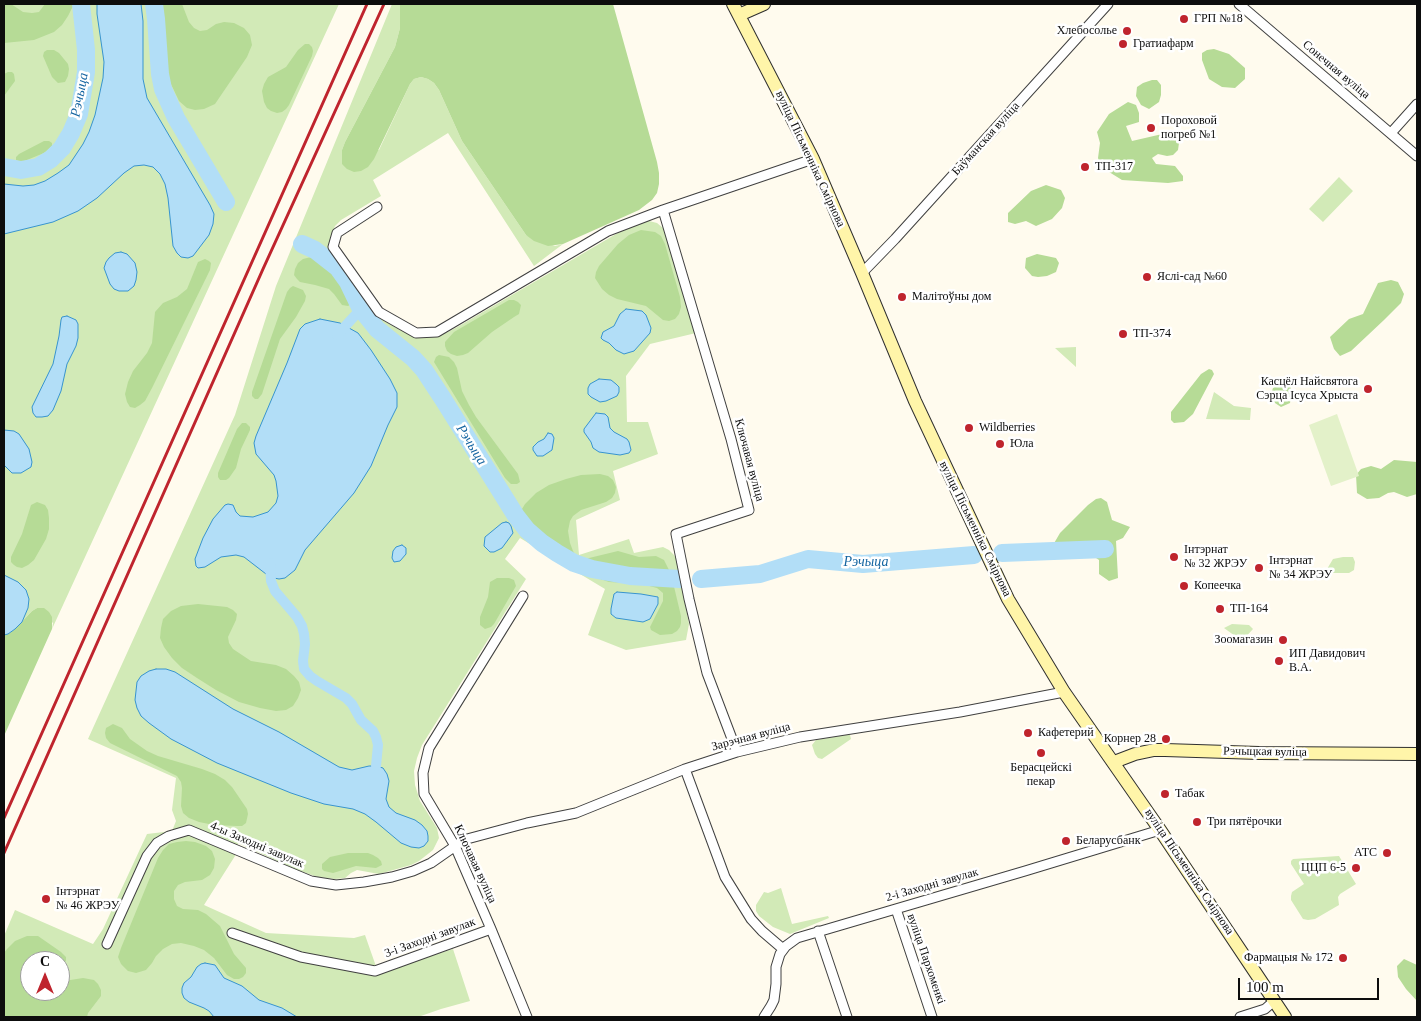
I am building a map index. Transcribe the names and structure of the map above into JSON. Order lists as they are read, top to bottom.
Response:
{
  "streets": {
    "main road": ["вуліца Пісьменніка Смірнова", "Рэчыцкая вуліца"],
    "street": [
      "Сонечная вуліца",
      "Баўманская вуліца",
      "Ключавая вуліца",
      "Зарэчная вуліца",
      "4-ы Заходні завулак",
      "2-і Заходні завулак",
      "3-і Заходні завулак",
      "вуліца Пархоменкі"
    ]
  },
  "crossings": [
    ["Баўманская вуліца", "вуліца Пісьменніка Смірнова"],
    ["вуліца Пісьменніка Смірнова", "Зарэчная вуліца"],
    ["вуліца Пісьменніка Смірнова", "Рэчыцкая вуліца"],
    ["вуліца Пісьменніка Смірнова", "2-і Заходні завулак"],
    ["Ключавая вуліца", "Зарэчная вуліца"],
    ["Ключавая вуліца", "4-ы Заходні завулак"],
    ["Ключавая вуліца", "3-і Заходні завулак"],
    ["Зарэчная вуліца", "4-ы Заходні завулак"],
    ["2-і Заходні завулак", "вуліца Пархоменкі"]
  ],
  "water": ["Рэчыца"],
  "places": [
    "ГРП №18",
    "Хлебосолье",
    "Гратиафарм",
    "Пороховой погреб №1",
    "ТП-317",
    "Яслі-сад №60",
    "Малітоўны дом",
    "ТП-374",
    "Касцёл Найсвятога Сэрца Ісуса Хрыста",
    "Wildberries",
    "Юла",
    "Інтэрнат № 32 ЖРЭУ",
    "Інтэрнат № 34 ЖРЭУ",
    "Копеечка",
    "ТП-164",
    "Зоомагазин",
    "ИП Давидович В.А.",
    "Кафетерий",
    "Корнер 28",
    "Берасцейскі пекар",
    "Табак",
    "Три пятёрочки",
    "Беларусбанк",
    "АТС",
    "ЦЦП 6-5",
    "Інтэрнат № 46 ЖРЭУ",
    "Фармацыя № 172"
  ],
  "scale_bar": "100 m",
  "north": "top"
}
